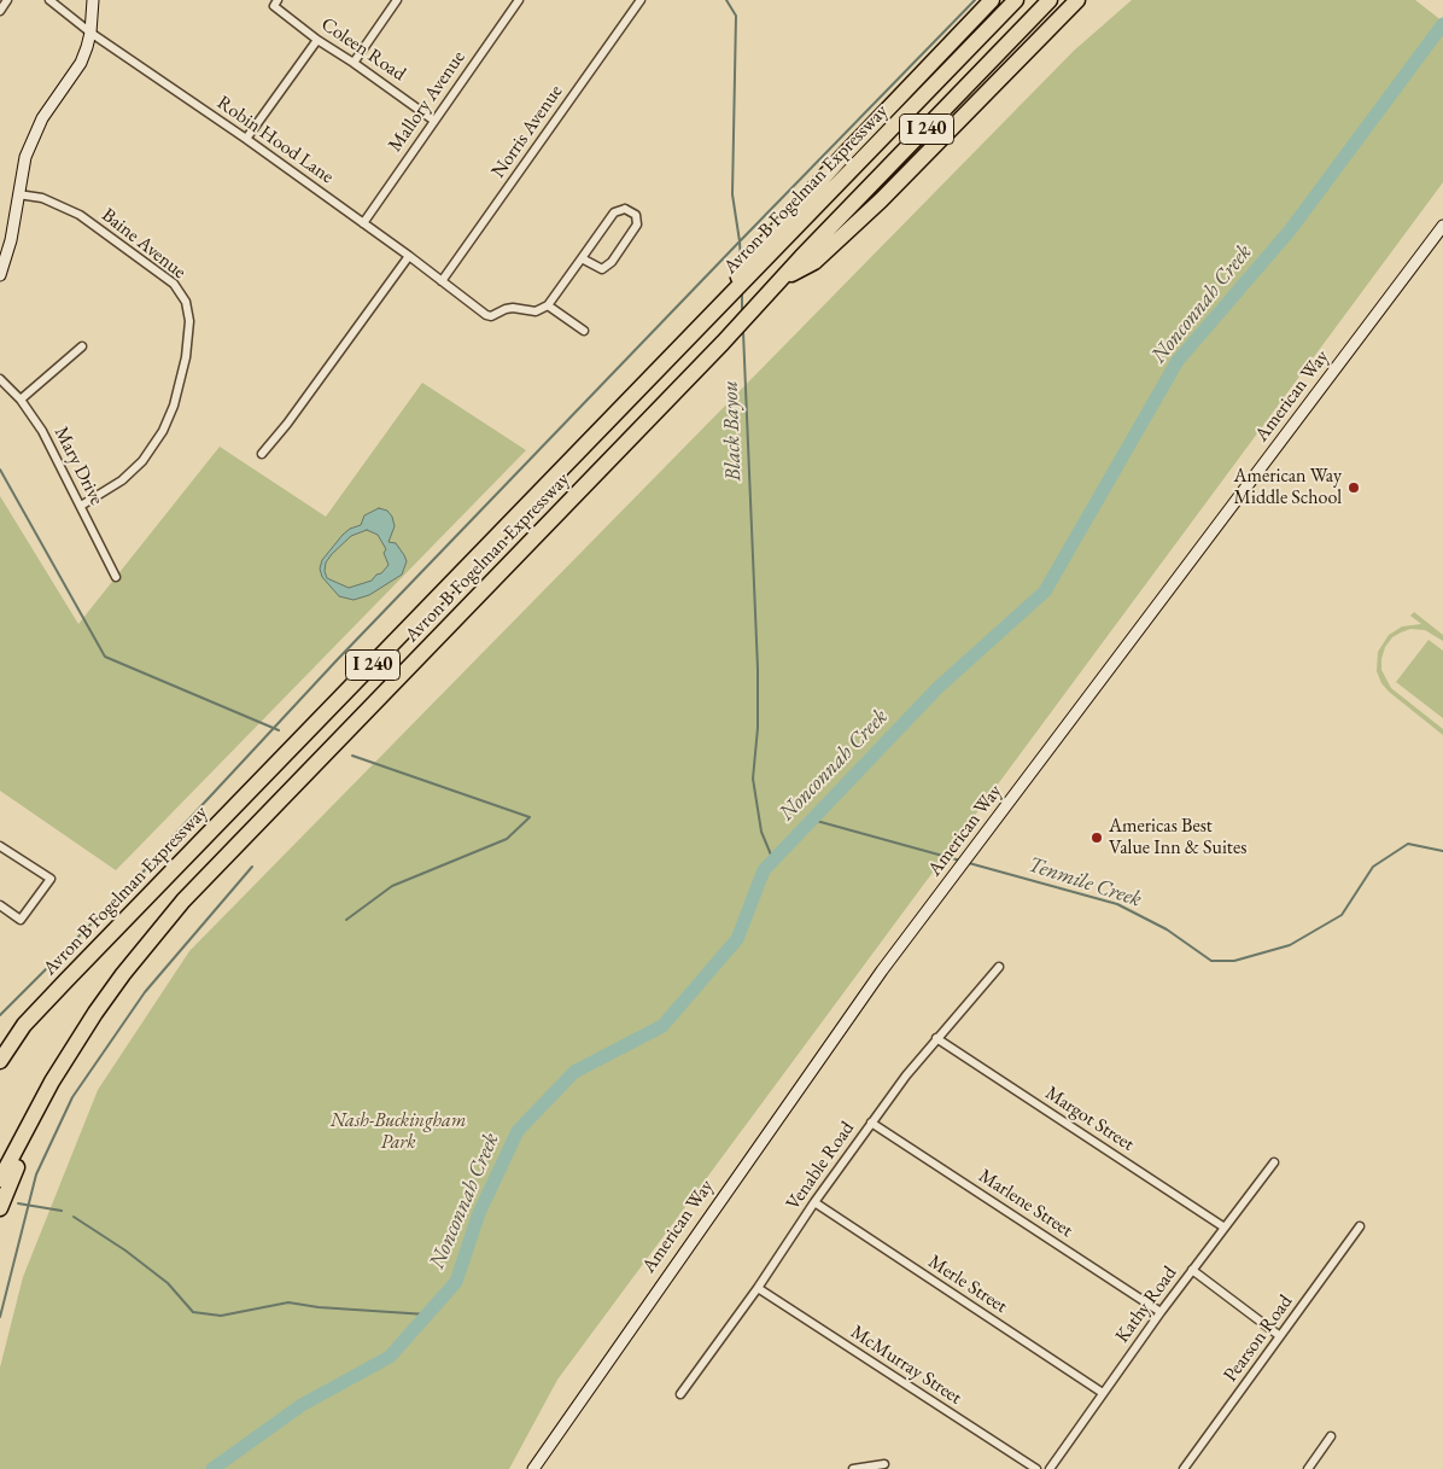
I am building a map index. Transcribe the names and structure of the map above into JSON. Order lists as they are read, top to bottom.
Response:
{
  "streets": {
    "highway": ["I 240", "Avron B Fogelman Expressway"],
    "main road": ["American Way"],
    "street": [
      "Coleen Road",
      "Mallory Avenue",
      "Norris Avenue",
      "Robin Hood Lane",
      "Baine Avenue",
      "Mary Drive",
      "Margot Street",
      "Venable Road",
      "Marlene Street",
      "Merle Street",
      "Kathy Road",
      "Pearson Road",
      "McMurray Street"
    ]
  },
  "crossings": [
    ["Coleen Road", "Mallory Avenue"],
    ["Mallory Avenue", "Robin Hood Lane"],
    ["Norris Avenue", "Robin Hood Lane"],
    ["Baine Avenue", "Mary Drive"],
    ["Margot Street", "Venable Road"],
    ["Margot Street", "Kathy Road"],
    ["Venable Road", "Marlene Street"],
    ["Venable Road", "Merle Street"],
    ["Venable Road", "McMurray Street"],
    ["Marlene Street", "Kathy Road"],
    ["Merle Street", "Kathy Road"]
  ],
  "water": ["Nonconnah Creek", "Black Bayou", "Tenmile Creek"],
  "parks": ["Nash-Buckingham Park"],
  "places": ["American Way Middle School", "Americas Best Value Inn & Suites"]
}
